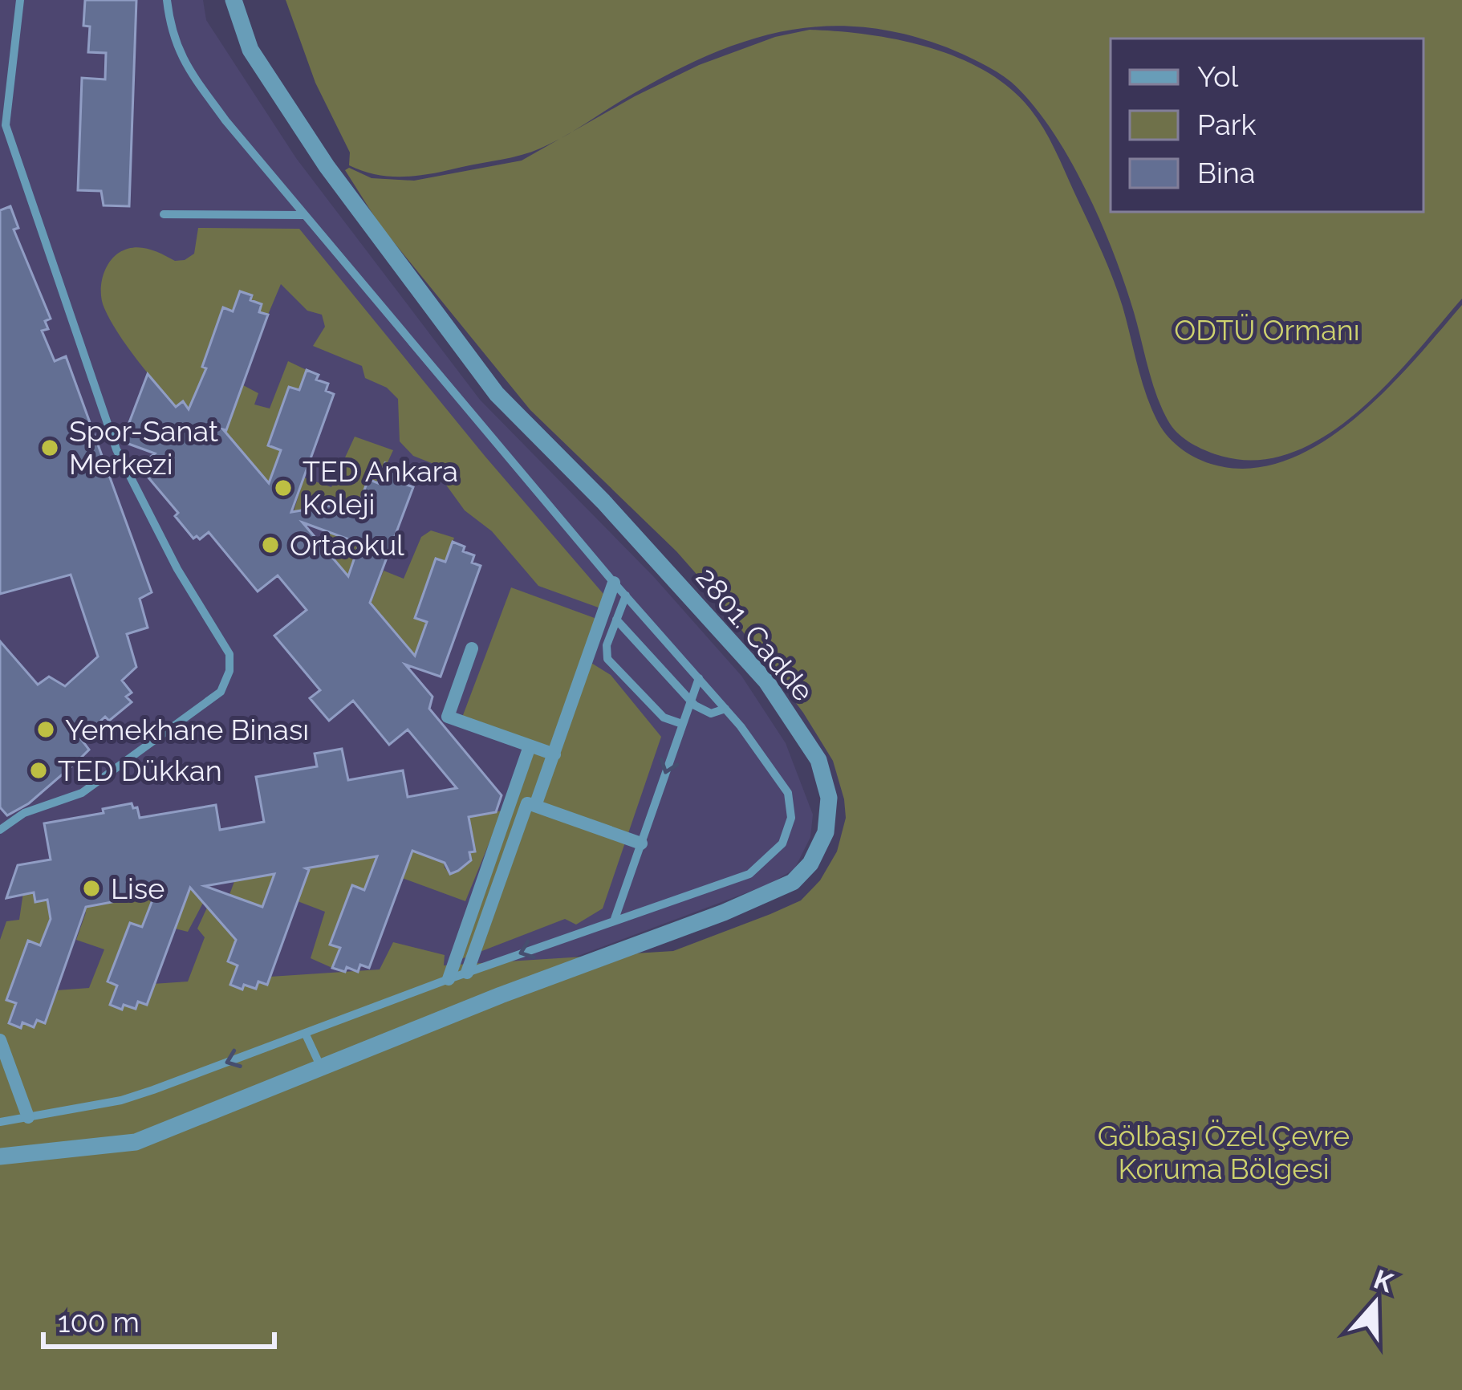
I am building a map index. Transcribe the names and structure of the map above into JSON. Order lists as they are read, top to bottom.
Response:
{
  "streets": {
    "street": ["2801. Cadde"]
  },
  "parks": ["ODTÜ Ormanı", "Gölbaşı Özel Çevre Koruma Bölgesi"],
  "places": [
    "Spor-Sanat Merkezi",
    "TED Ankara Koleji",
    "Ortaokul",
    "Yemekhane Binası",
    "TED Dükkan",
    "Lise"
  ],
  "legend": ["Yol", "Park", "Bina"],
  "scale_bar": "100 m",
  "north": "top"
}
